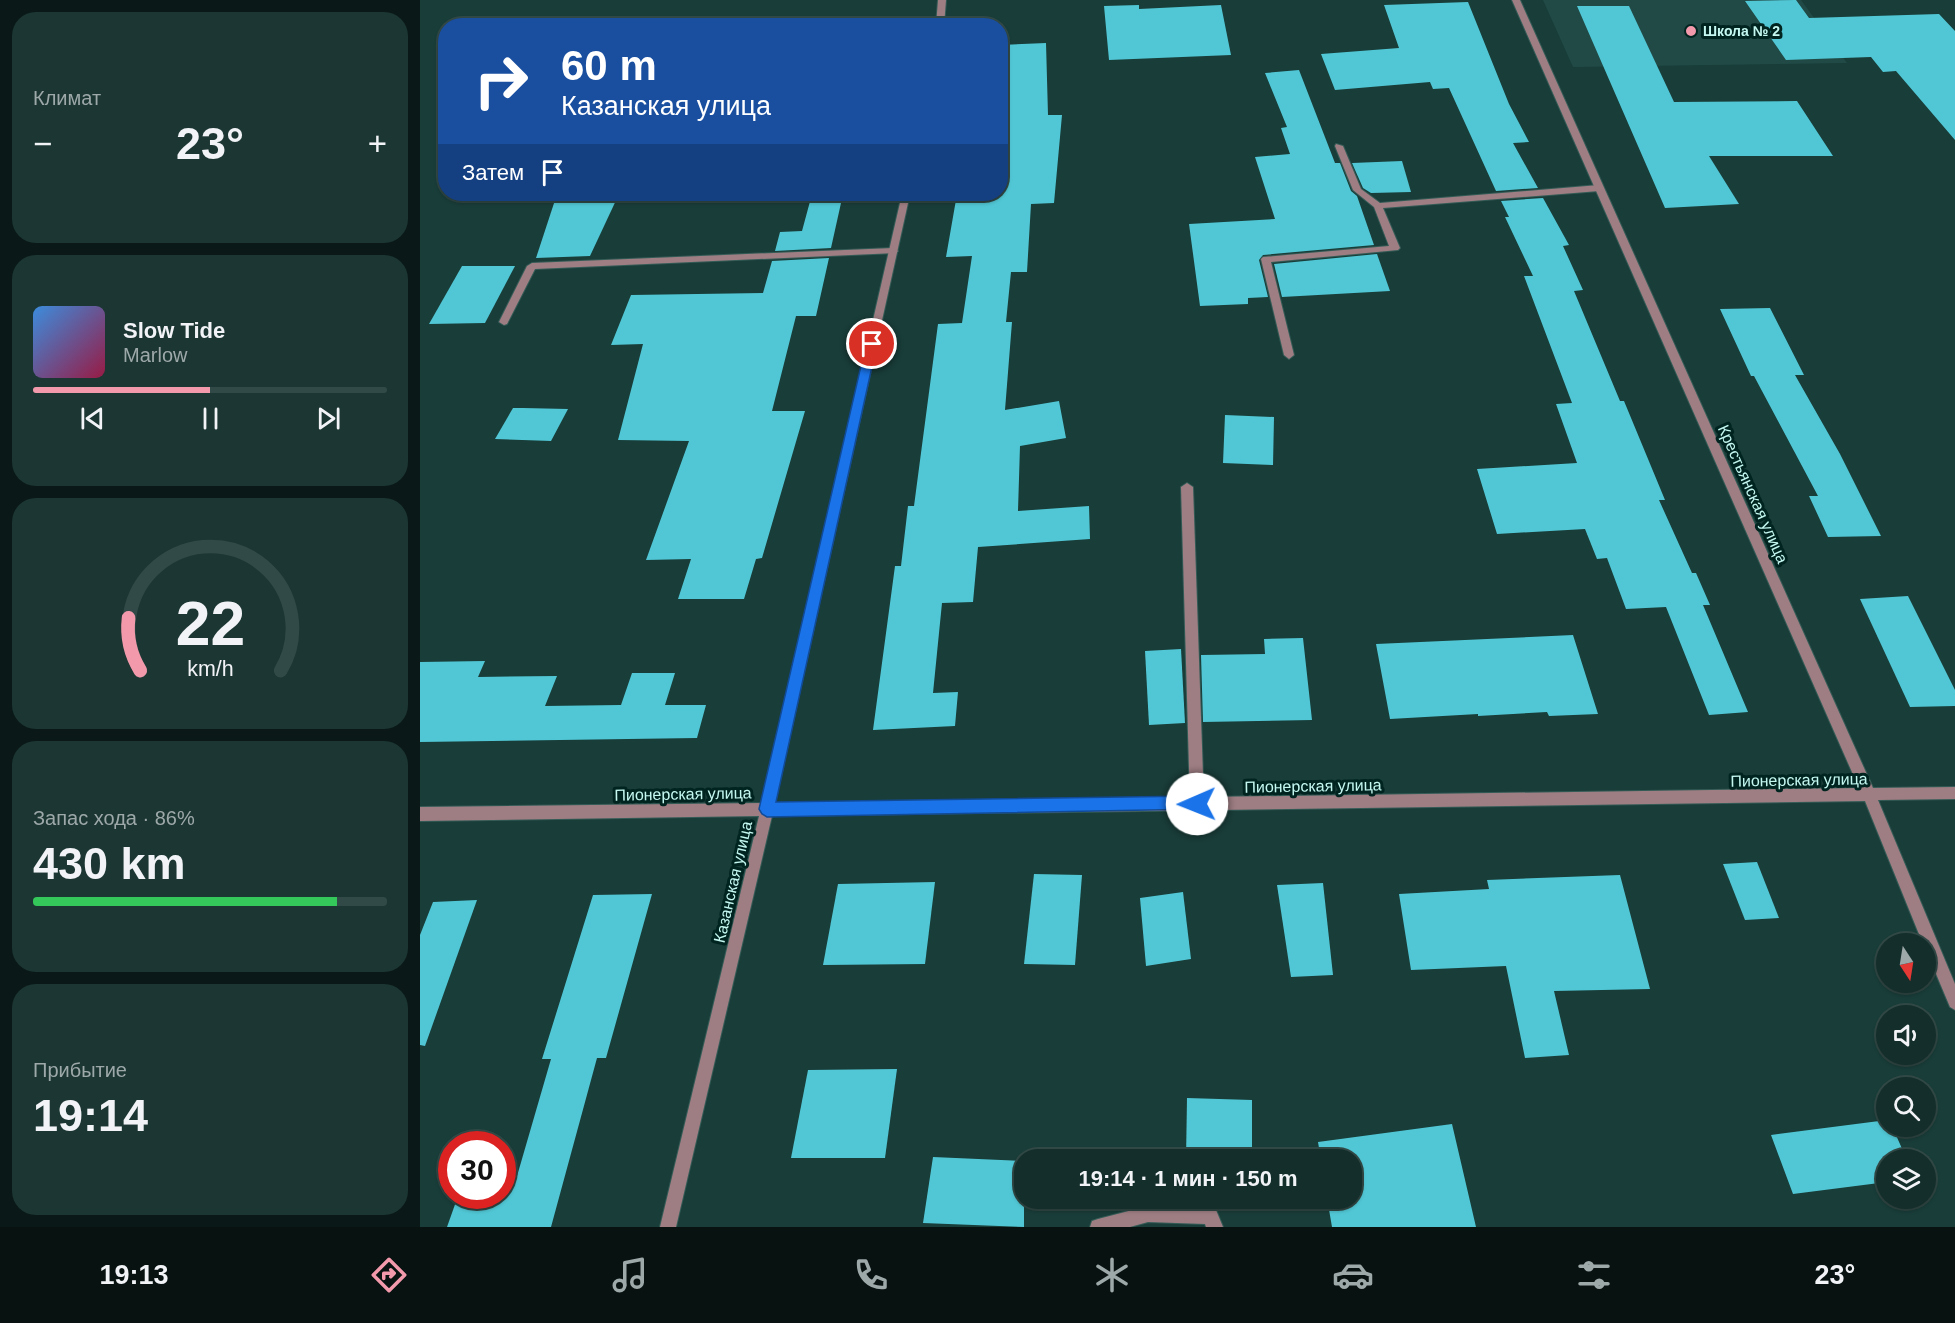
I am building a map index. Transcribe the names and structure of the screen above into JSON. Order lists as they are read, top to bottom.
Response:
{
  "streets": {
    "street": ["Крестьянская улица", "Пионерская улица", "Казанская улица"]
  },
  "crossings": [
    ["Крестьянская улица", "Пионерская улица"],
    ["Пионерская улица", "Казанская улица"]
  ],
  "places": ["Школа № 2"],
  "north": "bottom",
  "page": {
    "tile": [
      "Климат",
      ["Запас хода · 86%", "430 km"],
      ["Прибытие", "19:14"]
    ],
    "turn": ["60 m", "Казанская улица"],
    "heat": ["−", "23°", "+"],
    "then": "Затем",
    "song": ["Slow Tide", "Marlow"],
    "limit": "30",
    "trip": "19:14 · 1 мин · 150 m",
    "tabs": ["19:13", "23°"],
    "gauge": ["22", "km/h"]
  }
}
